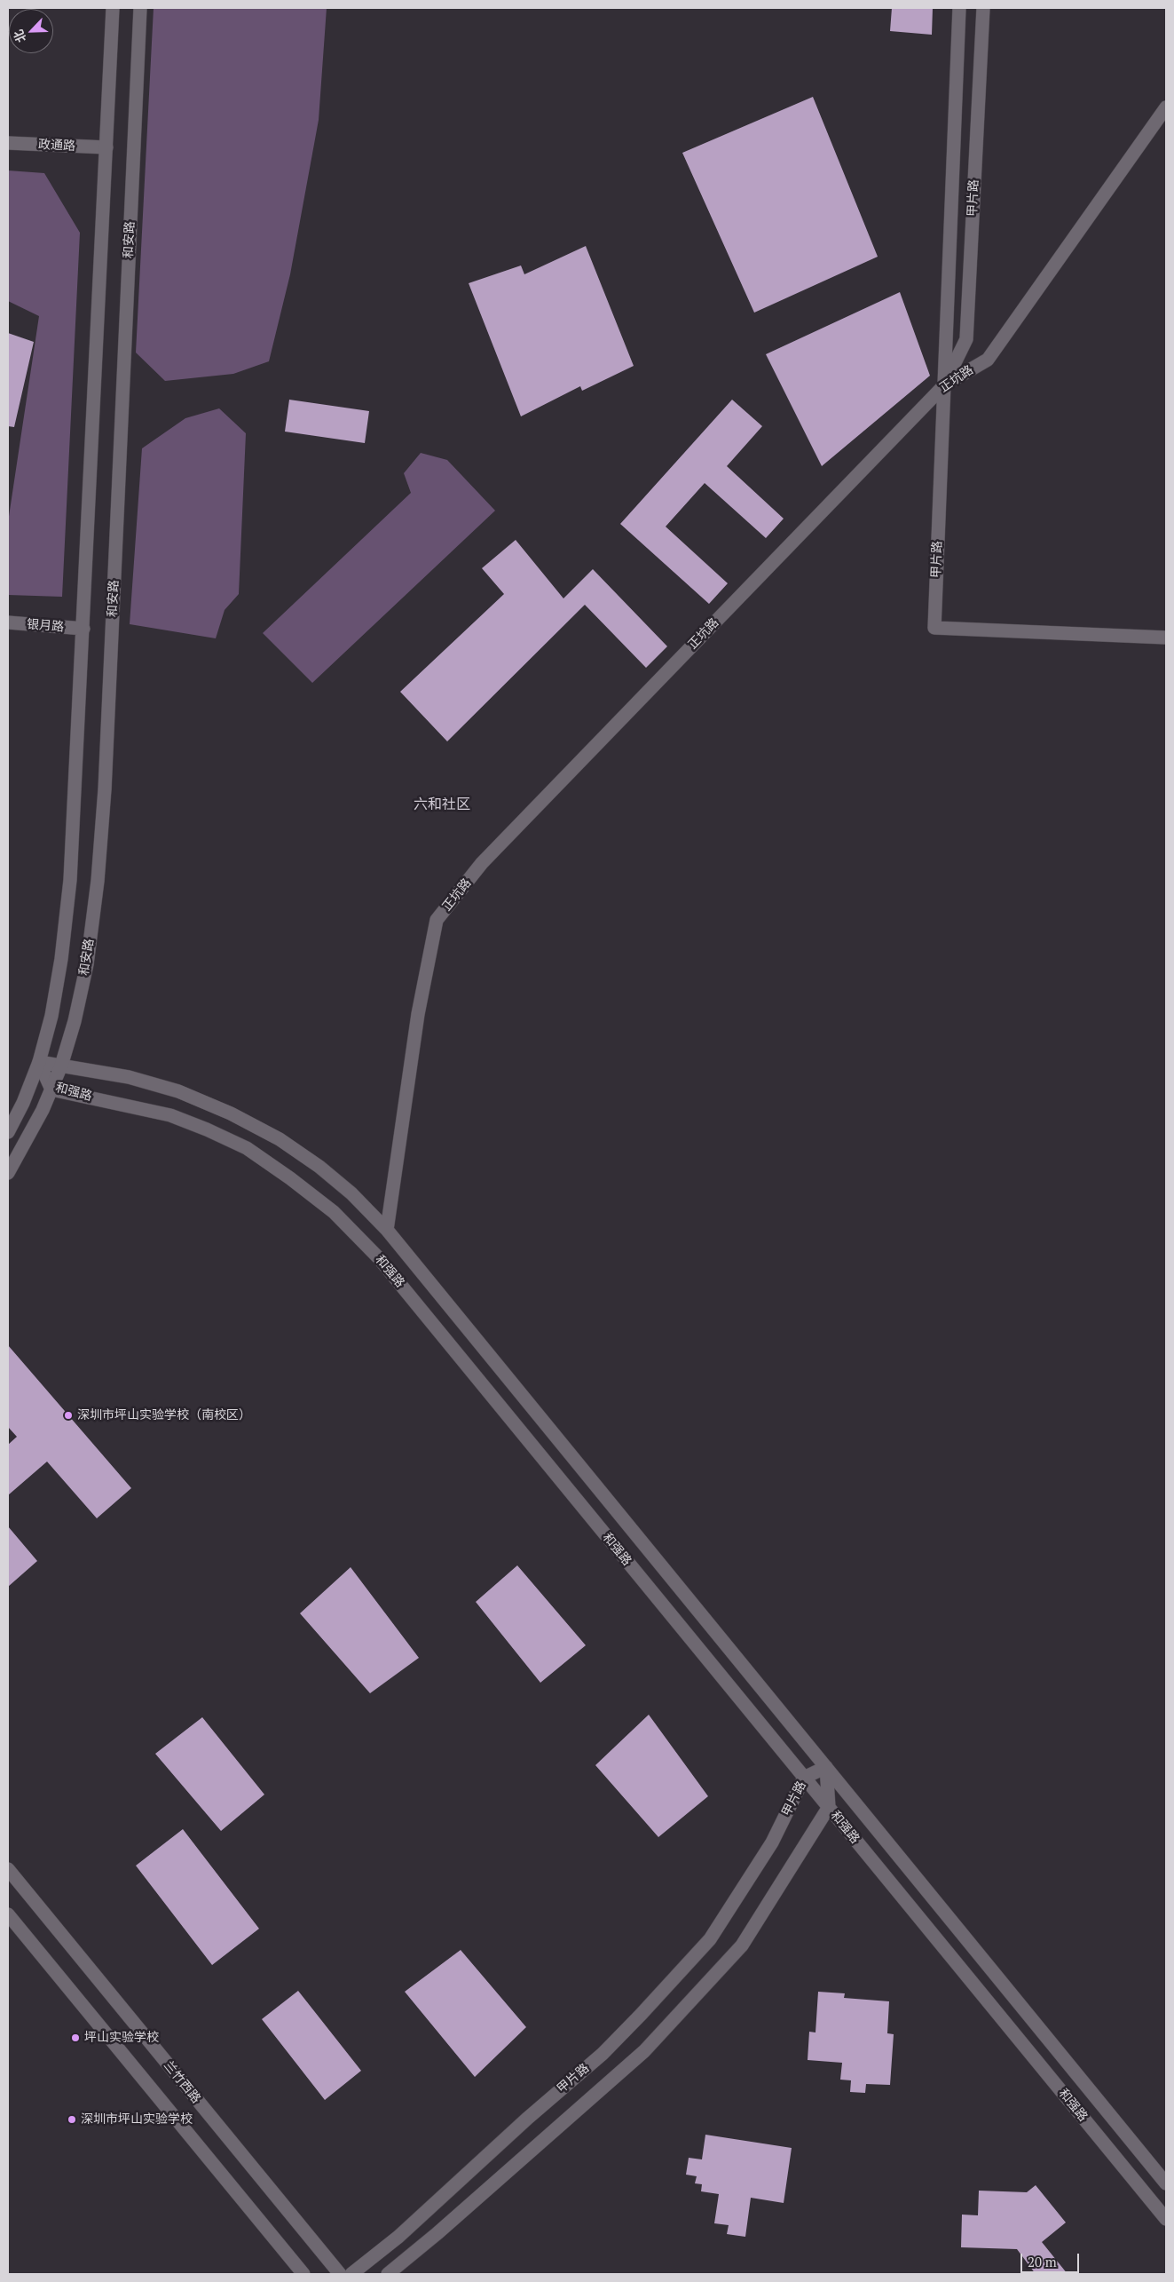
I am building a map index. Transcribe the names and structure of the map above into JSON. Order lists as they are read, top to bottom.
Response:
{
  "streets": {
    "street": [
      "政通路",
      "甲片路",
      "和安路",
      "正坑路",
      "银月路",
      "和强路",
      "兰竹西路"
    ]
  },
  "crossings": [
    ["政通路", "和安路"],
    ["甲片路", "正坑路"],
    ["甲片路", "和强路"],
    ["和安路", "银月路"],
    ["和安路", "和强路"],
    ["正坑路", "和强路"]
  ],
  "districts": ["六和社区"],
  "places": ["深圳市坪山实验学校（南校区）", "坪山实验学校", "深圳市坪山实验学校"],
  "scale_bar": "20 m",
  "north": "bottom left"
}
